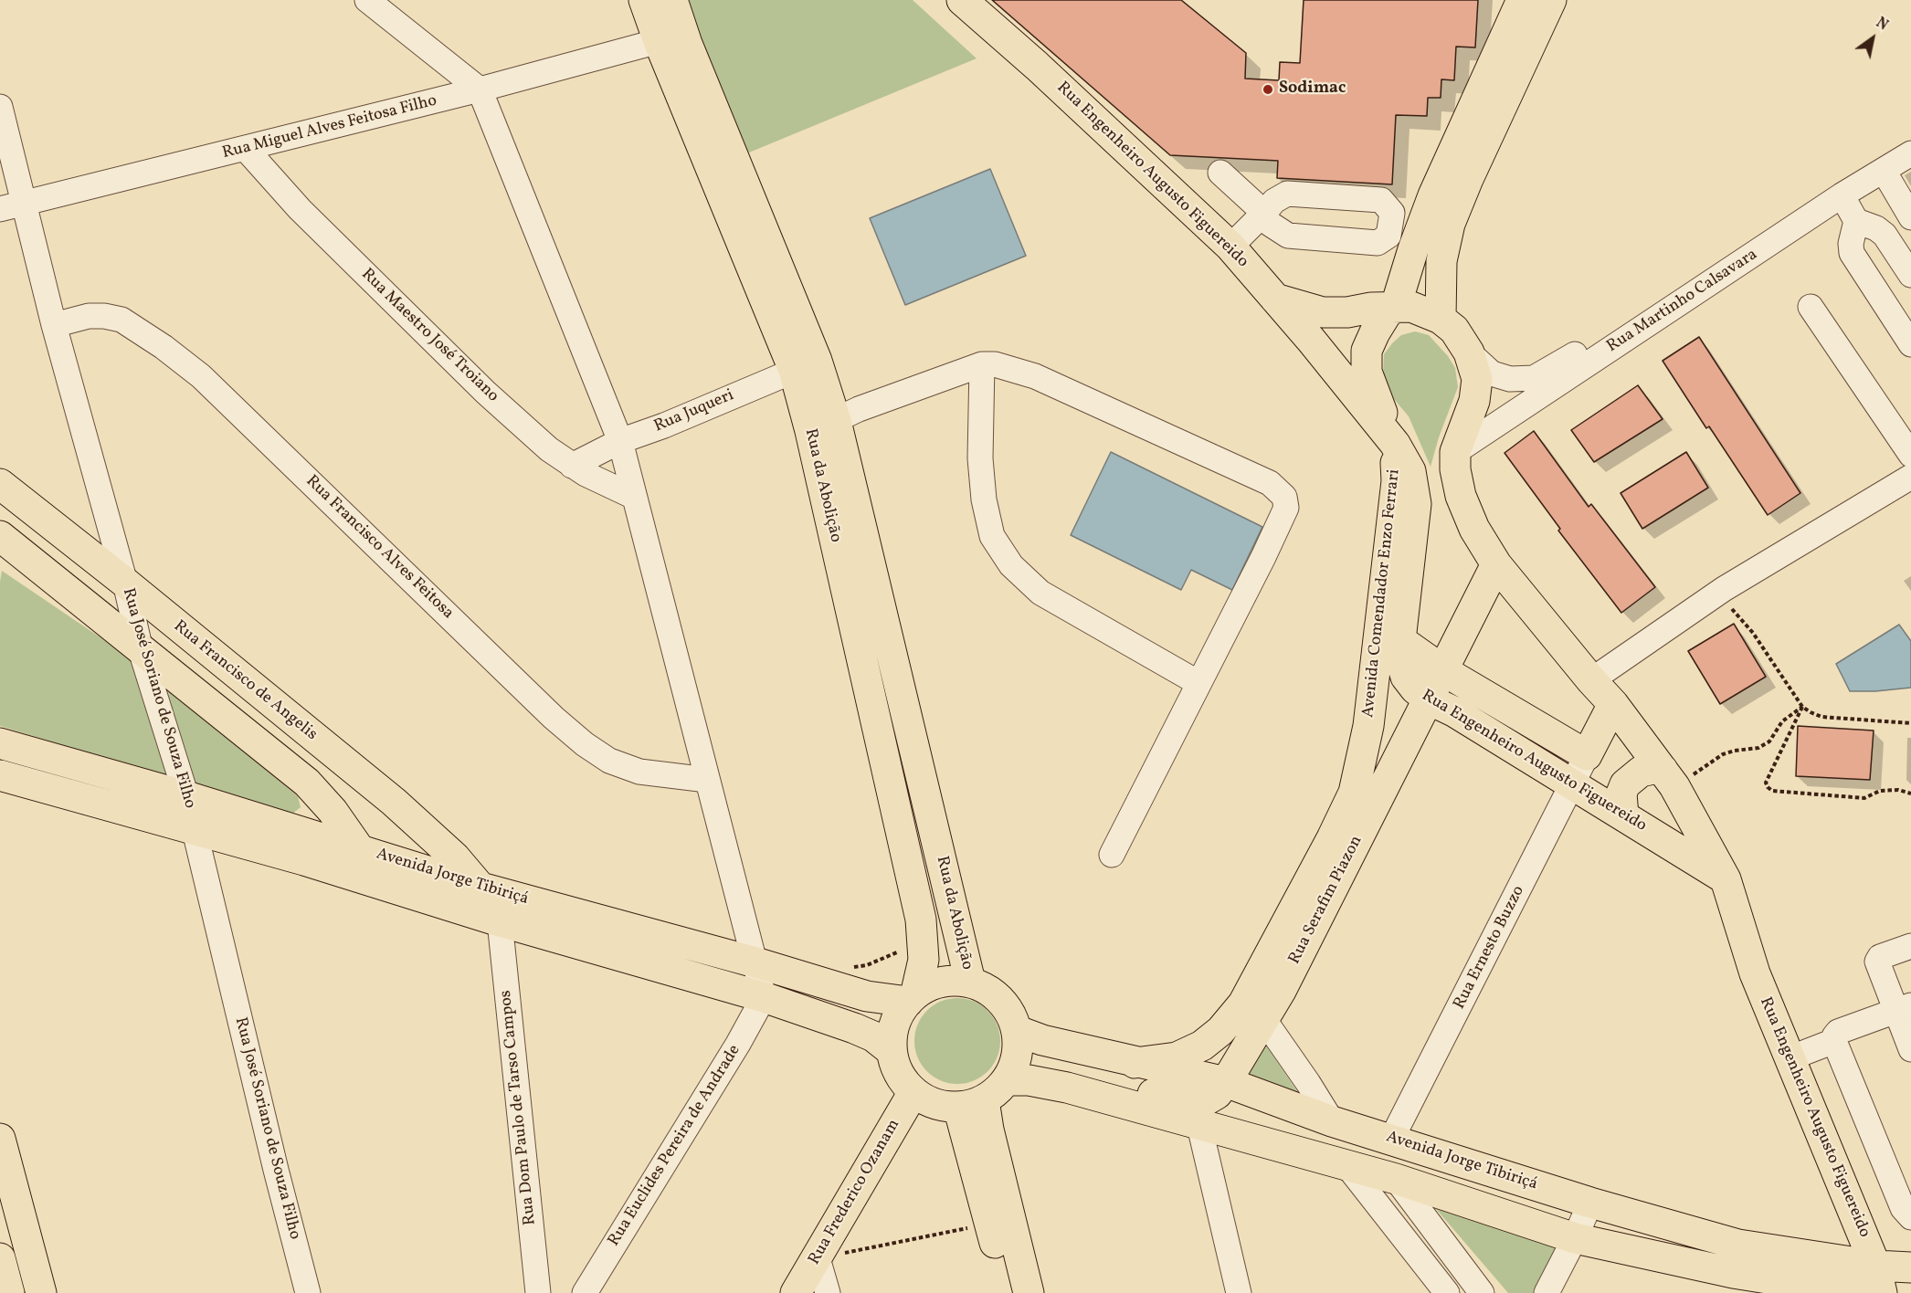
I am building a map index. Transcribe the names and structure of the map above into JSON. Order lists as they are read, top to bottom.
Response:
{
  "streets": {
    "main road": [
      "Rua Engenheiro Augusto Figuereido",
      "Rua da Abolição",
      "Avenida Comendador Enzo Ferrari",
      "Rua Francisco de Angelis",
      "Avenida Jorge Tibiriçá",
      "Rua Serafim Piazon",
      "Rua Frederico Ozanam"
    ],
    "street": [
      "Rua Miguel Alves Feitosa Filho",
      "Rua Martinho Calsavara",
      "Rua Maestro José Troiano",
      "Rua Juqueri",
      "Rua Francisco Alves Feitosa",
      "Rua José Soriano de Souza Filho",
      "Rua Ernesto Buzzo",
      "Rua Dom Paulo de Tarso Campos",
      "Rua Euclides Pereira de Andrade"
    ]
  },
  "crossings": [
    ["Rua Miguel Alves Feitosa Filho", "Rua Maestro José Troiano"],
    ["Rua Miguel Alves Feitosa Filho", "Rua da Abolição"],
    ["Rua Miguel Alves Feitosa Filho", "Rua José Soriano de Souza Filho"],
    ["Rua Engenheiro Augusto Figuereido", "Rua Martinho Calsavara"],
    ["Rua Engenheiro Augusto Figuereido", "Avenida Comendador Enzo Ferrari"],
    ["Rua Engenheiro Augusto Figuereido", "Avenida Jorge Tibiriçá"],
    ["Rua Engenheiro Augusto Figuereido", "Rua Serafim Piazon"],
    ["Rua Engenheiro Augusto Figuereido", "Rua Ernesto Buzzo"],
    ["Rua Maestro José Troiano", "Rua Juqueri"],
    ["Rua Juqueri", "Rua da Abolição"],
    ["Rua da Abolição", "Avenida Jorge Tibiriçá"],
    ["Rua da Abolição", "Rua Frederico Ozanam"],
    ["Rua Francisco Alves Feitosa", "Rua José Soriano de Souza Filho"],
    ["Avenida Comendador Enzo Ferrari", "Avenida Jorge Tibiriçá"],
    ["Rua Francisco de Angelis", "Rua José Soriano de Souza Filho"],
    ["Rua Francisco de Angelis", "Avenida Jorge Tibiriçá"],
    ["Rua José Soriano de Souza Filho", "Avenida Jorge Tibiriçá"],
    ["Avenida Jorge Tibiriçá", "Rua Serafim Piazon"],
    ["Avenida Jorge Tibiriçá", "Rua Ernesto Buzzo"],
    ["Avenida Jorge Tibiriçá", "Rua Dom Paulo de Tarso Campos"],
    ["Avenida Jorge Tibiriçá", "Rua Euclides Pereira de Andrade"],
    ["Avenida Jorge Tibiriçá", "Rua Frederico Ozanam"]
  ],
  "places": ["Sodimac"],
  "north": "top right"
}
